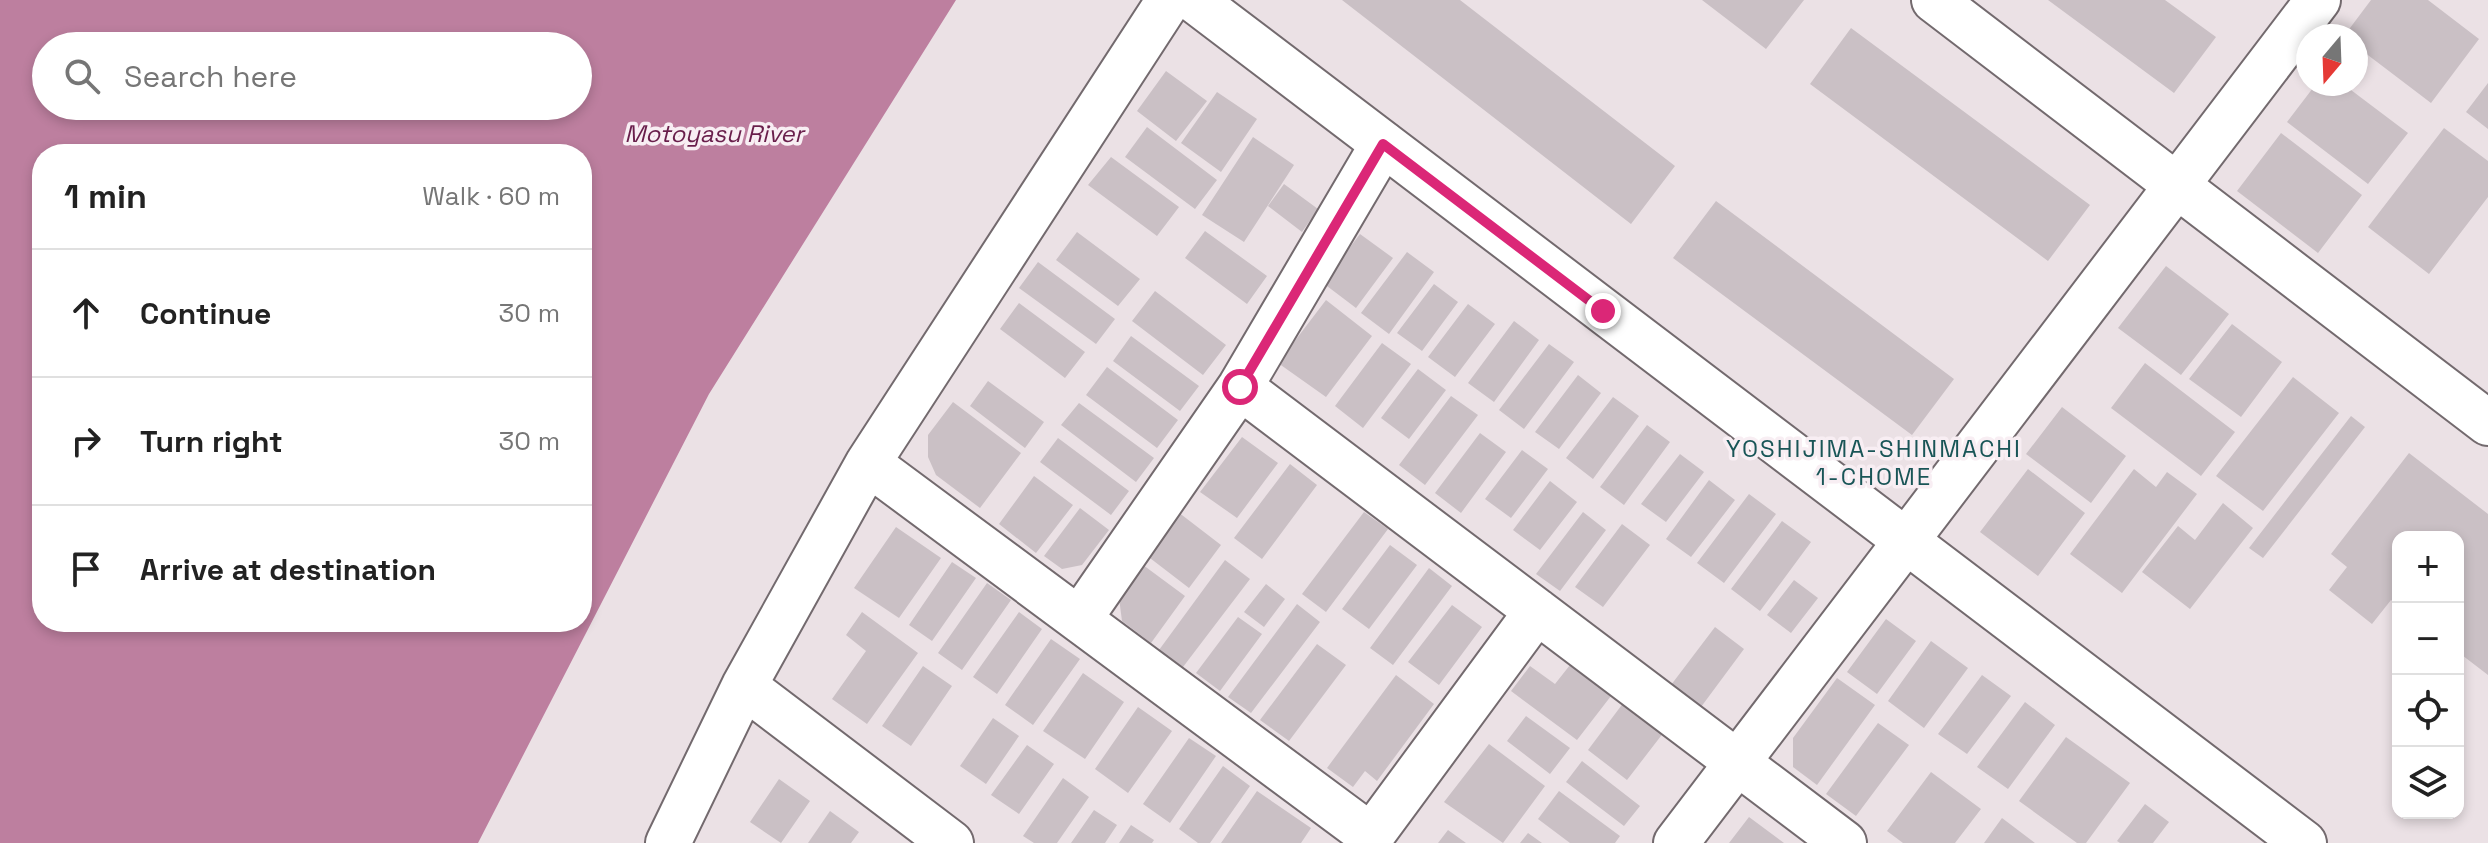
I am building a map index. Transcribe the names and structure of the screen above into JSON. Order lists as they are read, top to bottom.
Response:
{
  "districts": ["YOSHIJIMA-SHINMACHI 1-CHOME"],
  "water": ["Motoyasu River"],
  "north": "bottom",
  "page": {
    "search": "Search here",
    "heading": ["1 min", "Walk · 60 m"],
    "list": [
      ["Continue", "30 m"],
      ["Turn right", "30 m"],
      "Arrive at destination"
    ],
    "map_buttons": ["+", "−"]
  }
}
